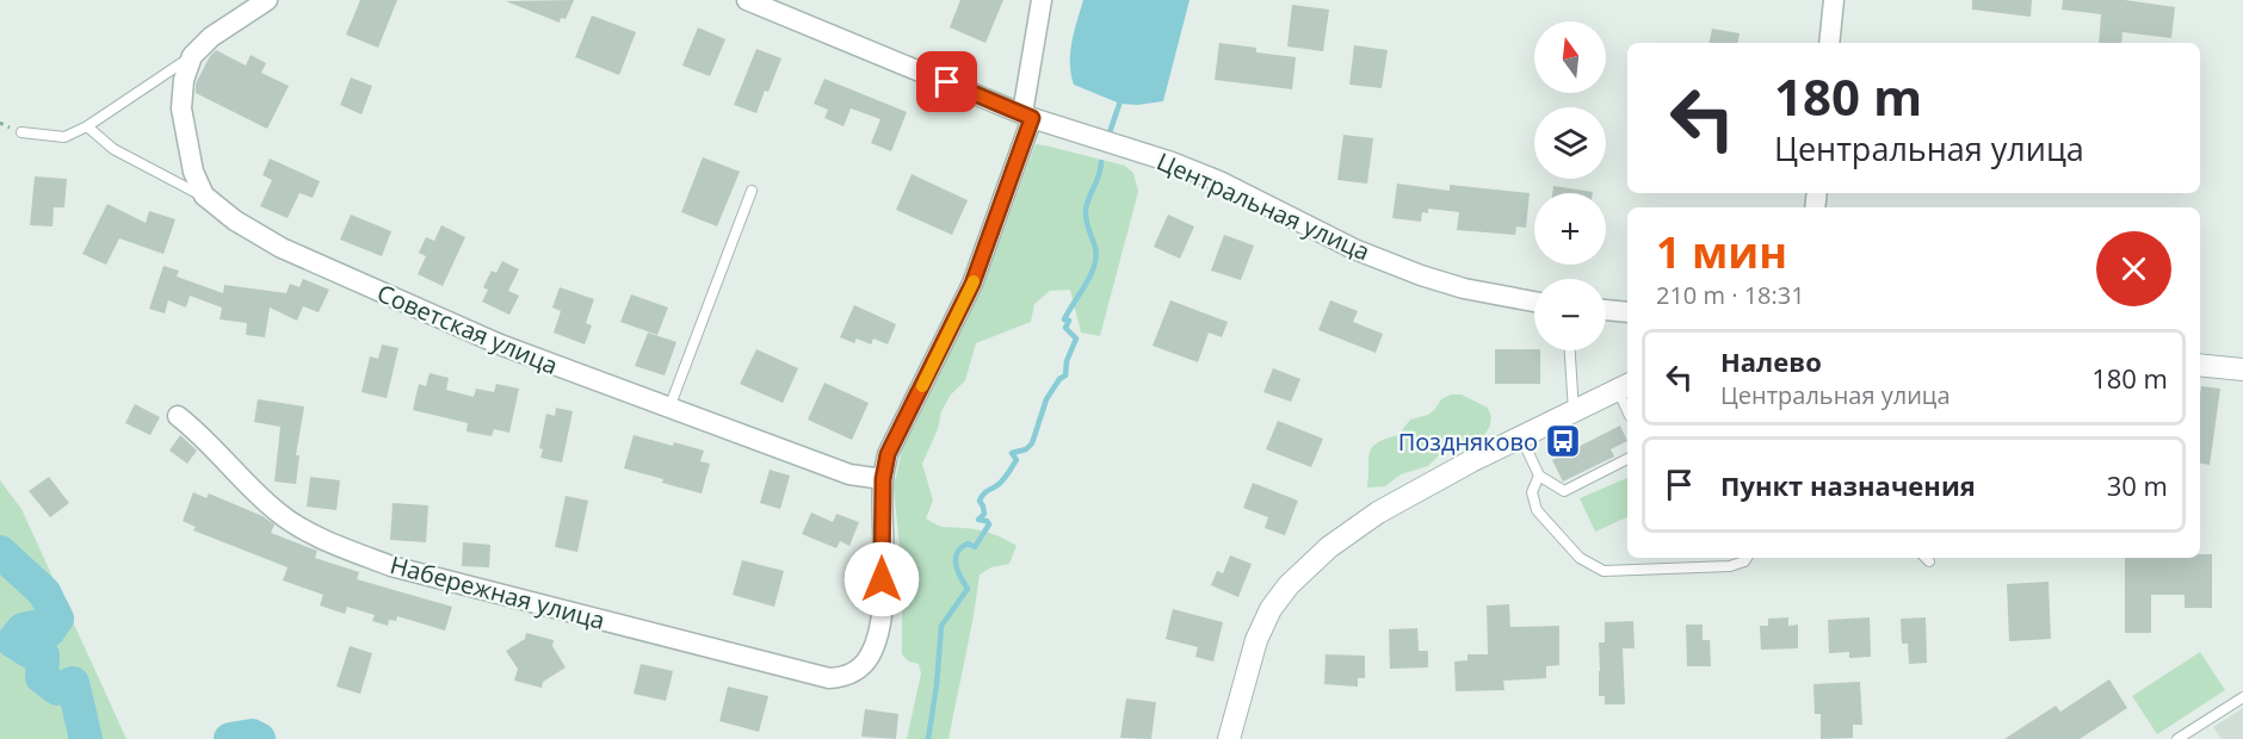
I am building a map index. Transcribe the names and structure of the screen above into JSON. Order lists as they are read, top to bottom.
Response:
{
  "streets": {
    "street": ["Центральная улица", "Советская улица", "Набережная улица"]
  },
  "crossings": [
    ["Советская улица", "Набережная улица"]
  ],
  "places": {
    "bus stop": ["Поздняково"]
  },
  "north": "top",
  "page": {
    "map_buttons": ["+", "−"],
    "turn": ["180 m", "Центральная улица"],
    "heading": ["1 мин", "210 m · 18:31"],
    "list": [
      {
        "name": "Налево",
        "note": "Центральная улица",
        "value": "180 m"
      },
      {
        "name": "Пункт назначения",
        "value": "30 m"
      }
    ]
  }
}
